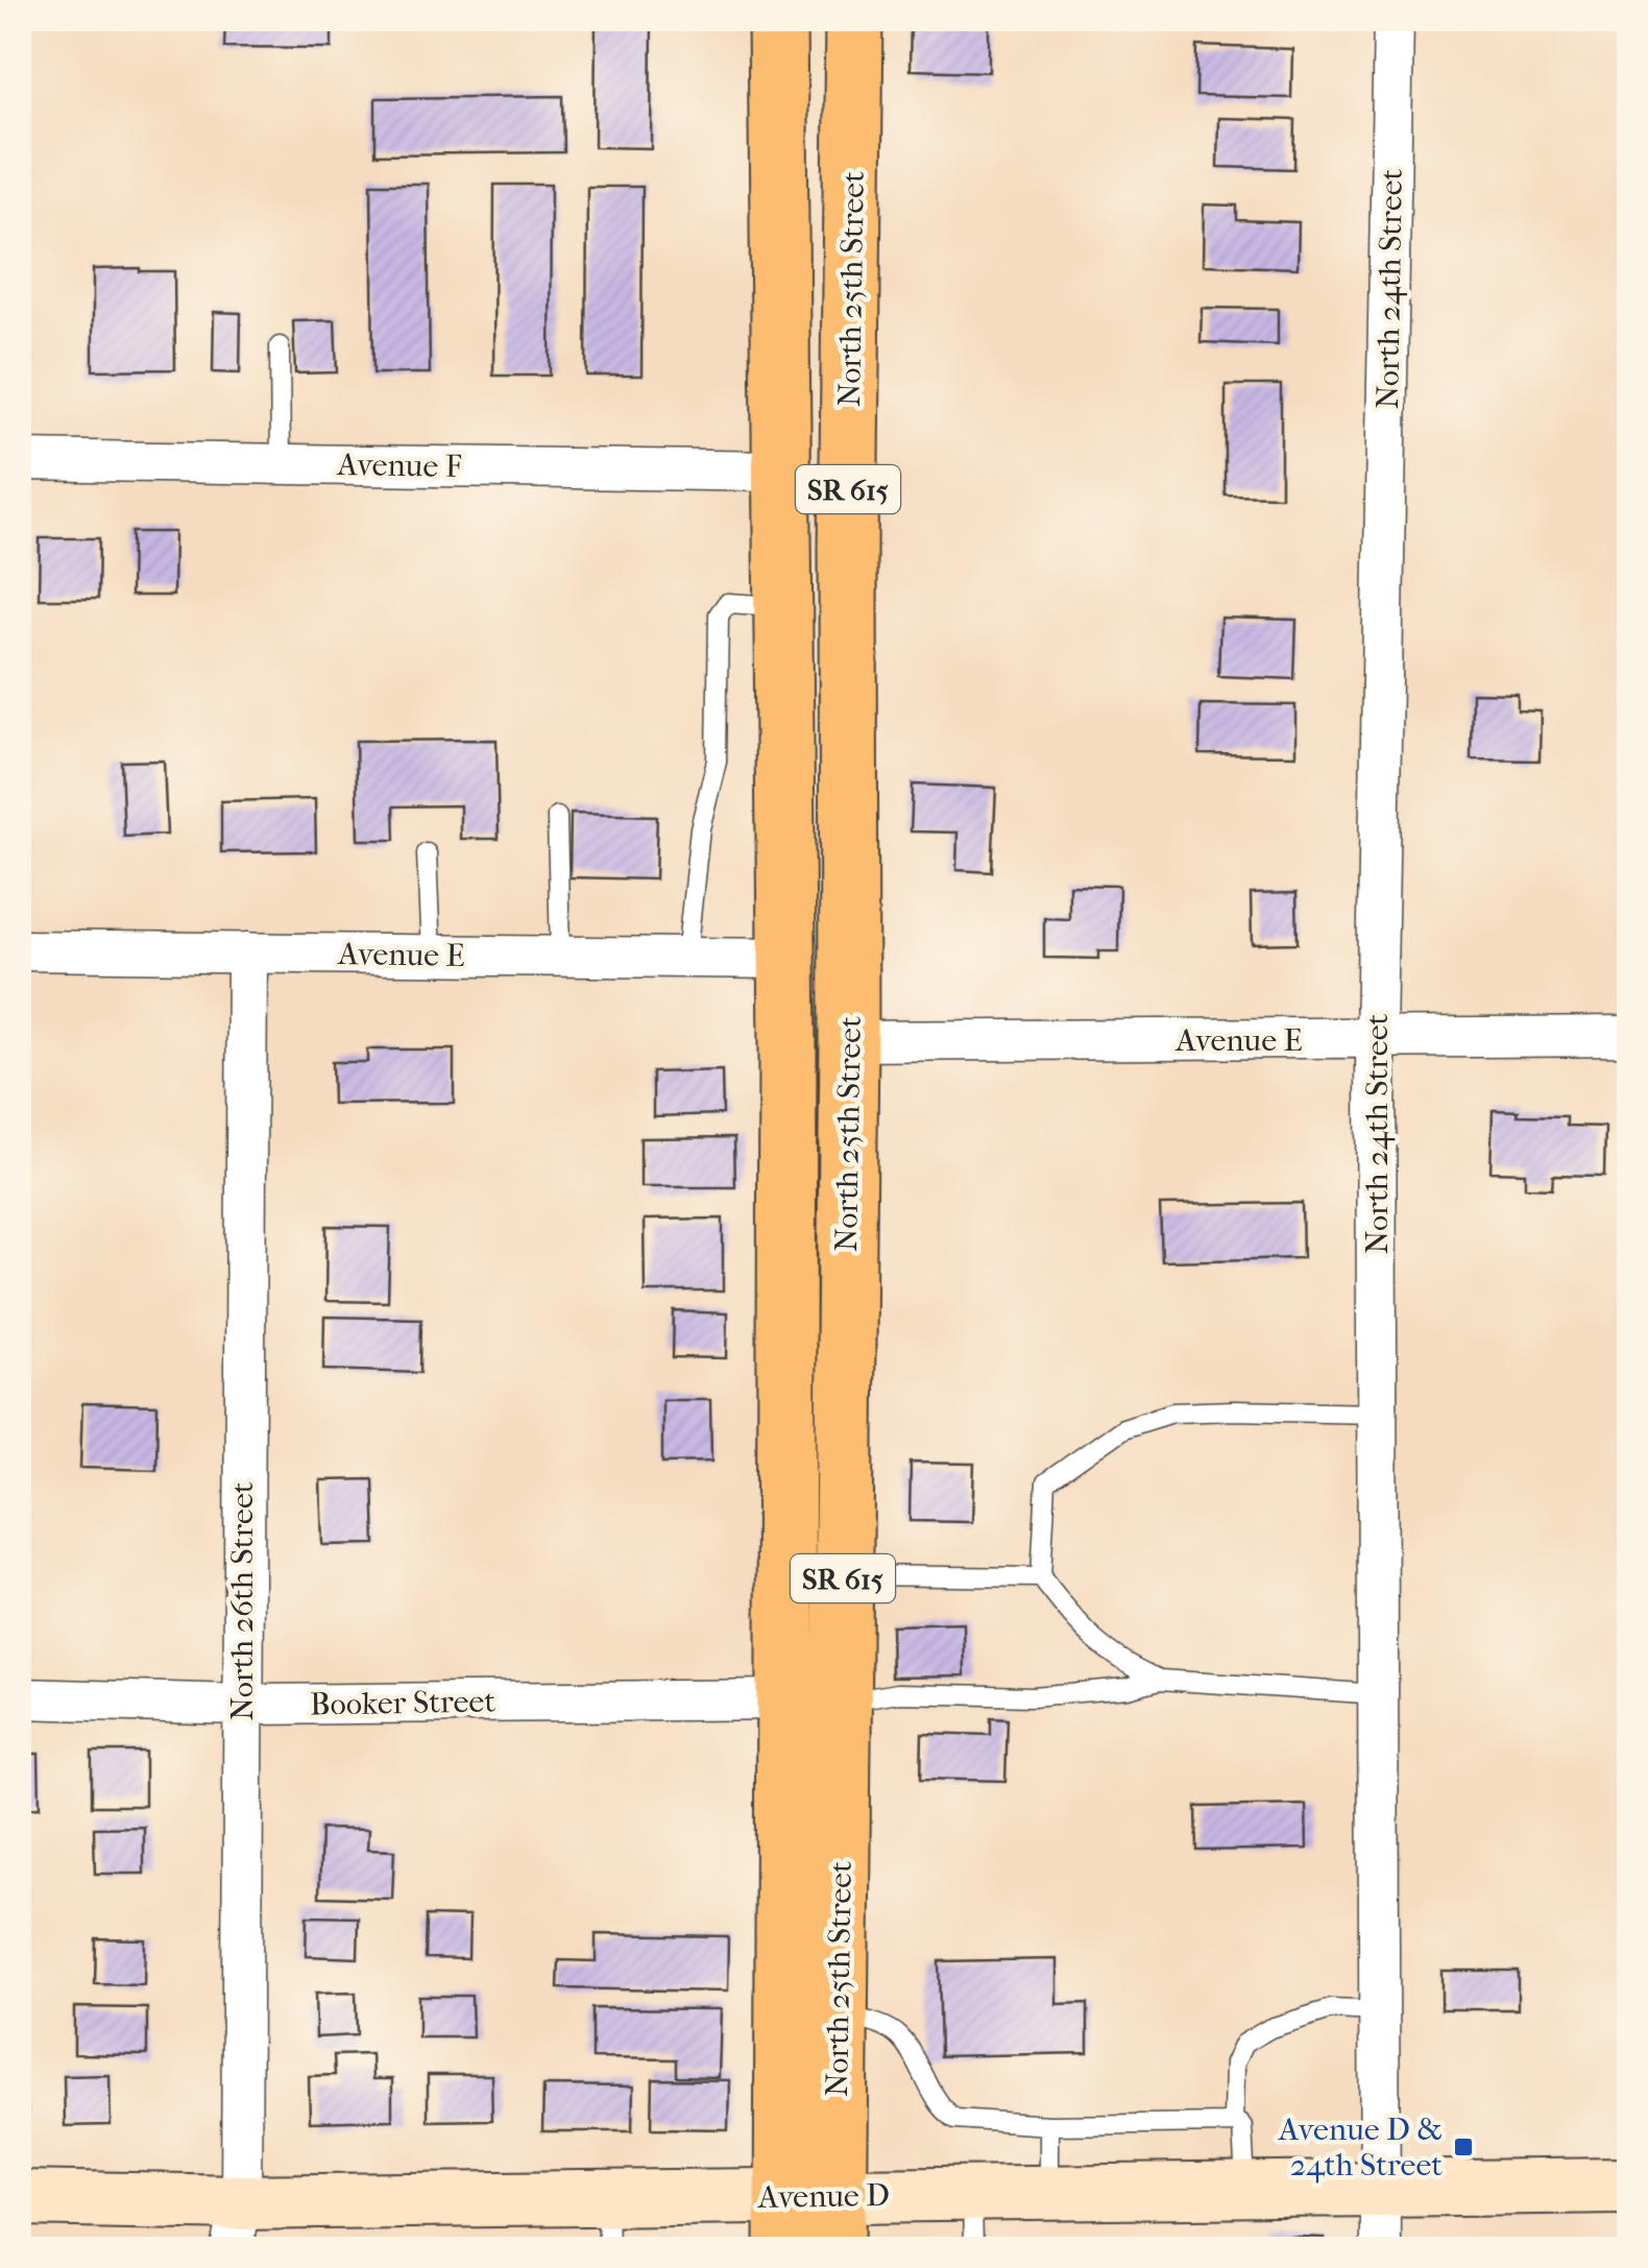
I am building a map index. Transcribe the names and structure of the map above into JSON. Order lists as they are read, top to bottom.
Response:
{
  "streets": {
    "main road": ["North 25th Street", "SR 615"],
    "street": [
      "North 24th Street",
      "Avenue F",
      "Avenue E",
      "North 26th Street",
      "Booker Street",
      "Avenue D"
    ]
  },
  "crossings": [
    ["North 25th Street", "Avenue F"],
    ["North 25th Street", "Avenue E"],
    ["North 25th Street", "Booker Street"],
    ["North 25th Street", "Avenue D"],
    ["North 24th Street", "Avenue E"],
    ["North 24th Street", "Avenue D"],
    ["Avenue E", "North 26th Street"],
    ["North 26th Street", "Booker Street"],
    ["North 26th Street", "Avenue D"]
  ],
  "places": {
    "transit": ["Avenue D & 24th Street"]
  }
}
